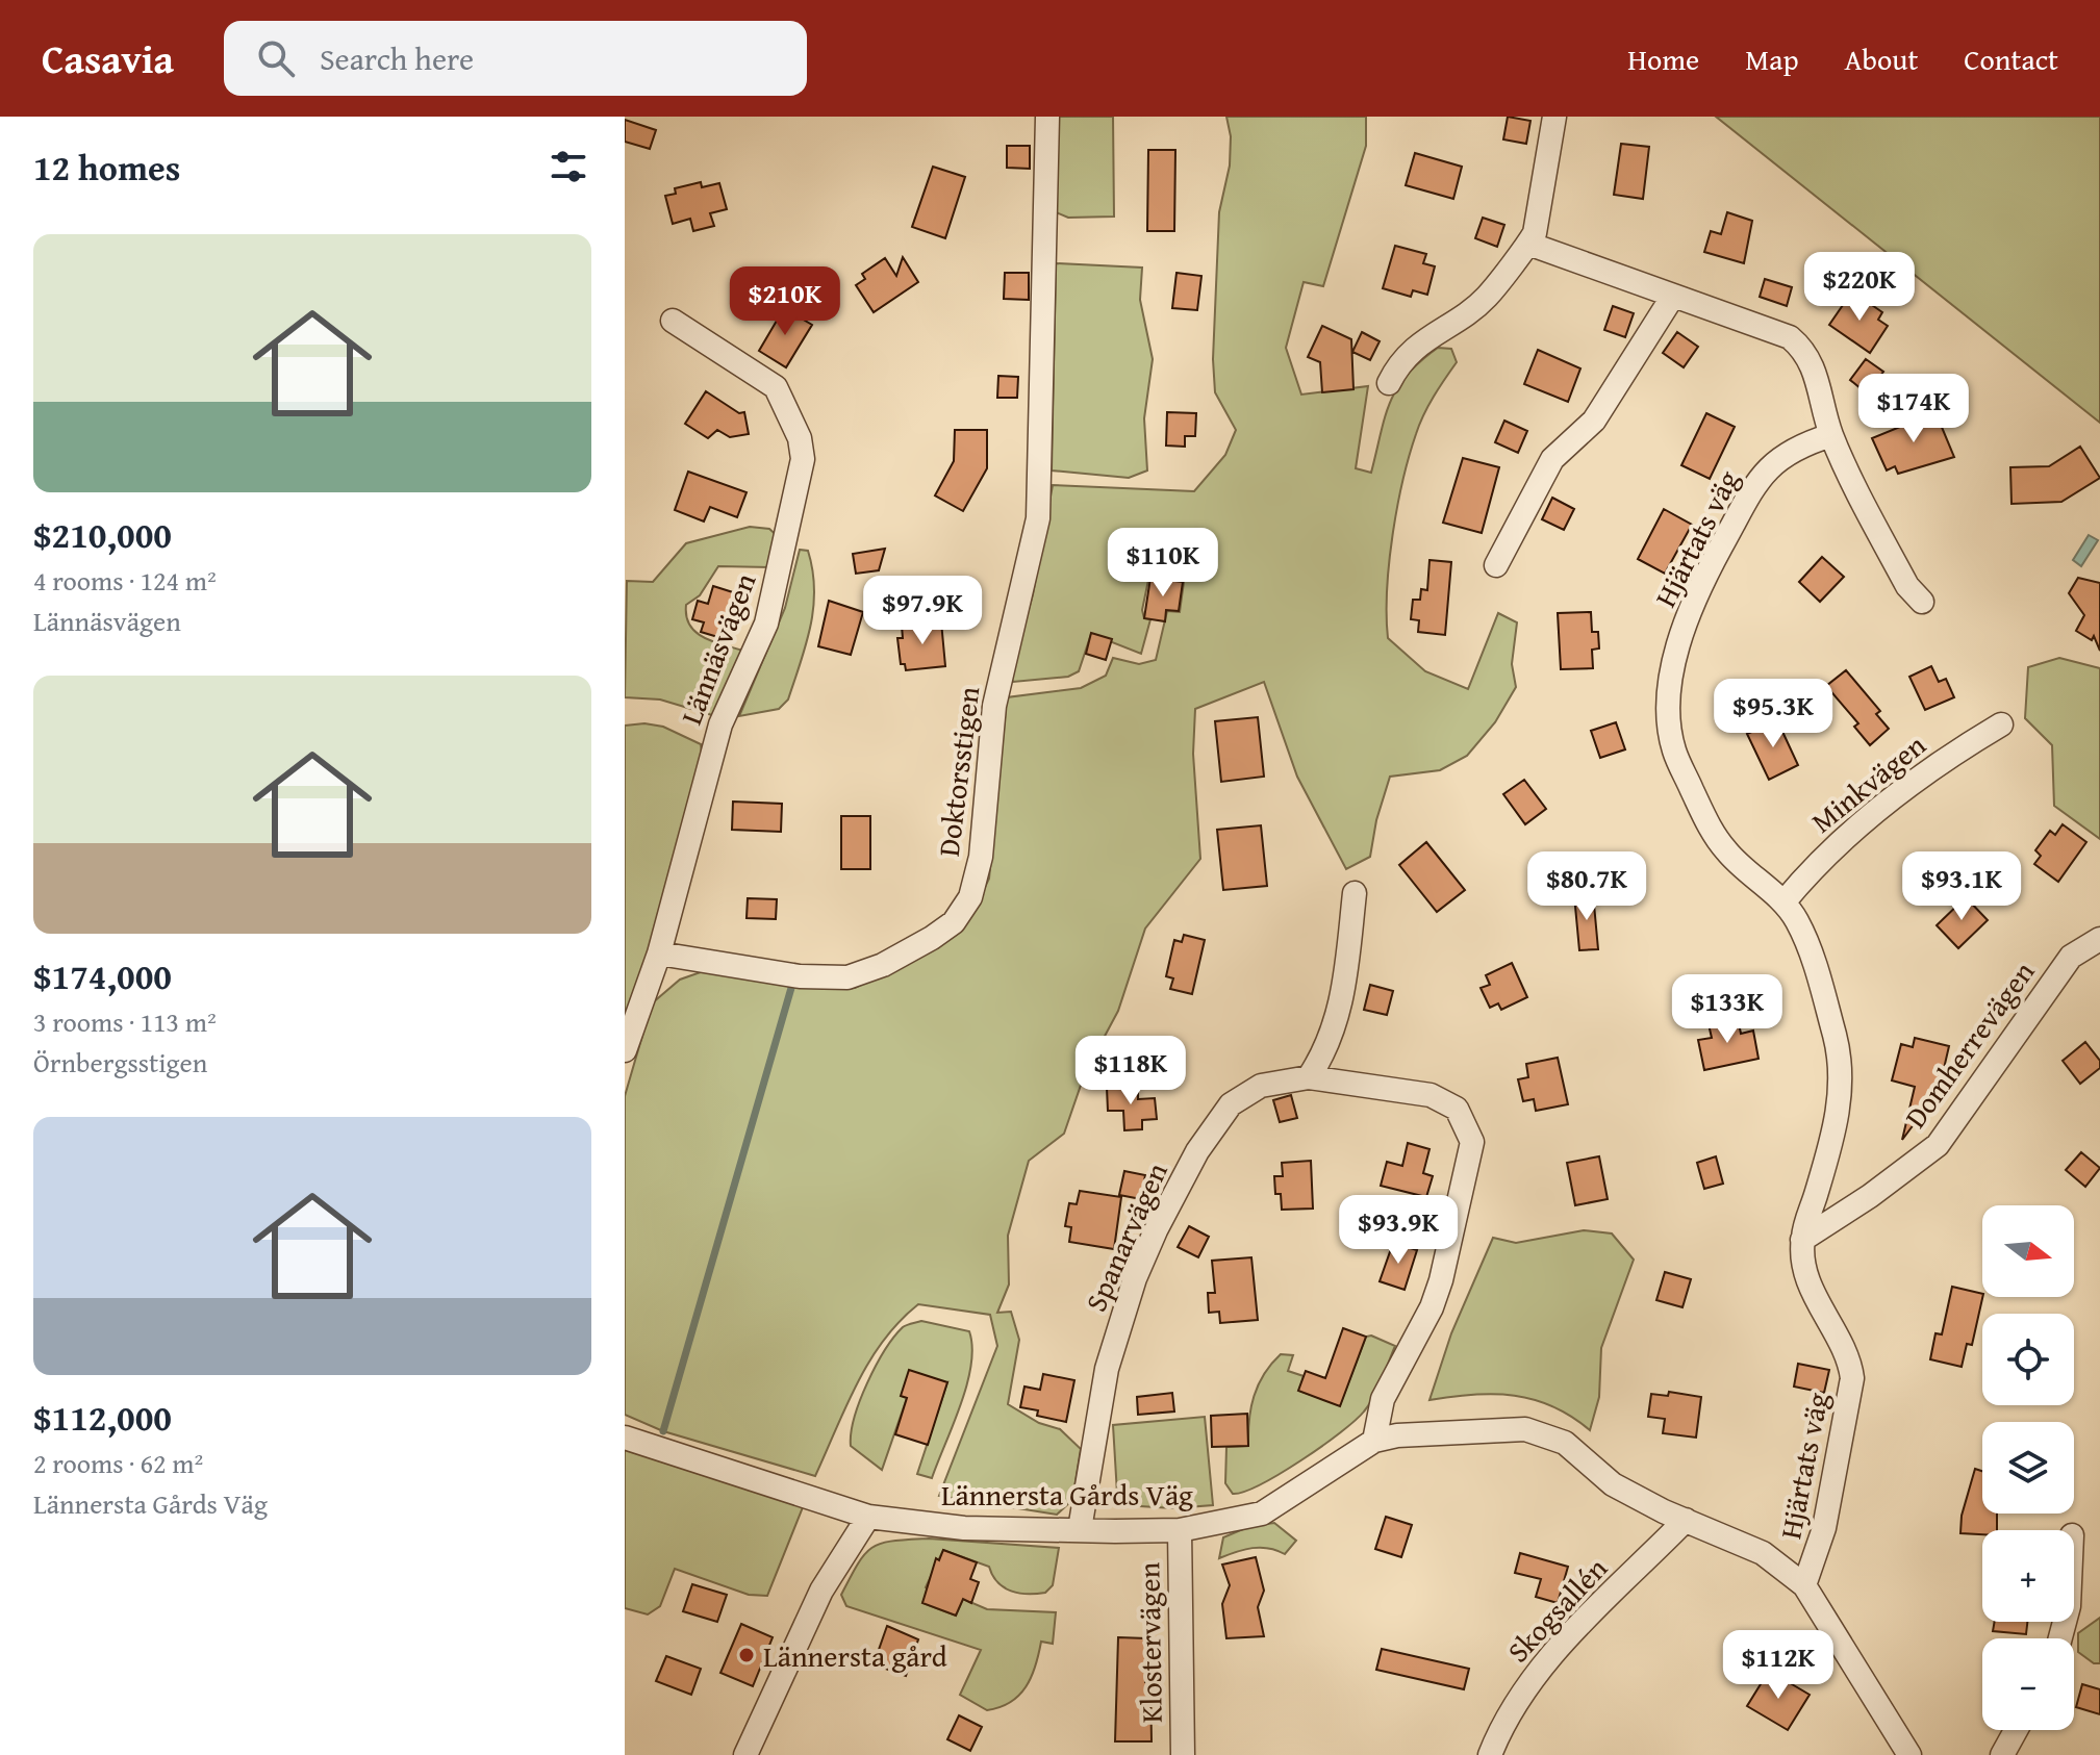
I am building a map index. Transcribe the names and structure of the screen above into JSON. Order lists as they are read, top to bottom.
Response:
{
  "streets": {
    "street": [
      "Hjärtats väg",
      "Lännäsvägen",
      "Doktorsstigen",
      "Minkvägen",
      "Domherrevägen",
      "Spanarvägen",
      "Lännersta Gårds Väg",
      "Skogsallén",
      "Klostervägen"
    ]
  },
  "crossings": [
    ["Hjärtats väg", "Minkvägen"],
    ["Hjärtats väg", "Domherrevägen"],
    ["Hjärtats väg", "Lännersta Gårds Väg"],
    ["Lännäsvägen", "Doktorsstigen"],
    ["Spanarvägen", "Lännersta Gårds Väg"],
    ["Lännersta Gårds Väg", "Skogsallén"],
    ["Lännersta Gårds Väg", "Klostervägen"]
  ],
  "places": ["Lännersta gård"],
  "north": "right",
  "page": {
    "header": "Casavia",
    "search": "Search here",
    "nav": [
      "Home",
      "Map",
      "About",
      "Contact"
    ],
    "heading": "12 homes",
    "list": [
      {
        "name": "$210,000",
        "note": "4 rooms · 124 m² · Lännäsvägen"
      },
      {
        "name": "$174,000",
        "note": "3 rooms · 113 m² · Örnbergsstigen"
      },
      {
        "name": "$112,000",
        "note": "2 rooms · 62 m² · Lännersta Gårds Väg"
      }
    ],
    "price": [
      "$220K",
      "$210K",
      "$174K",
      "$110K",
      "$97.9K",
      "$95.3K",
      "$80.7K",
      "$93.1K",
      "$133K",
      "$118K",
      "$93.9K",
      "$112K"
    ],
    "map_buttons": ["+", "−"]
  }
}
